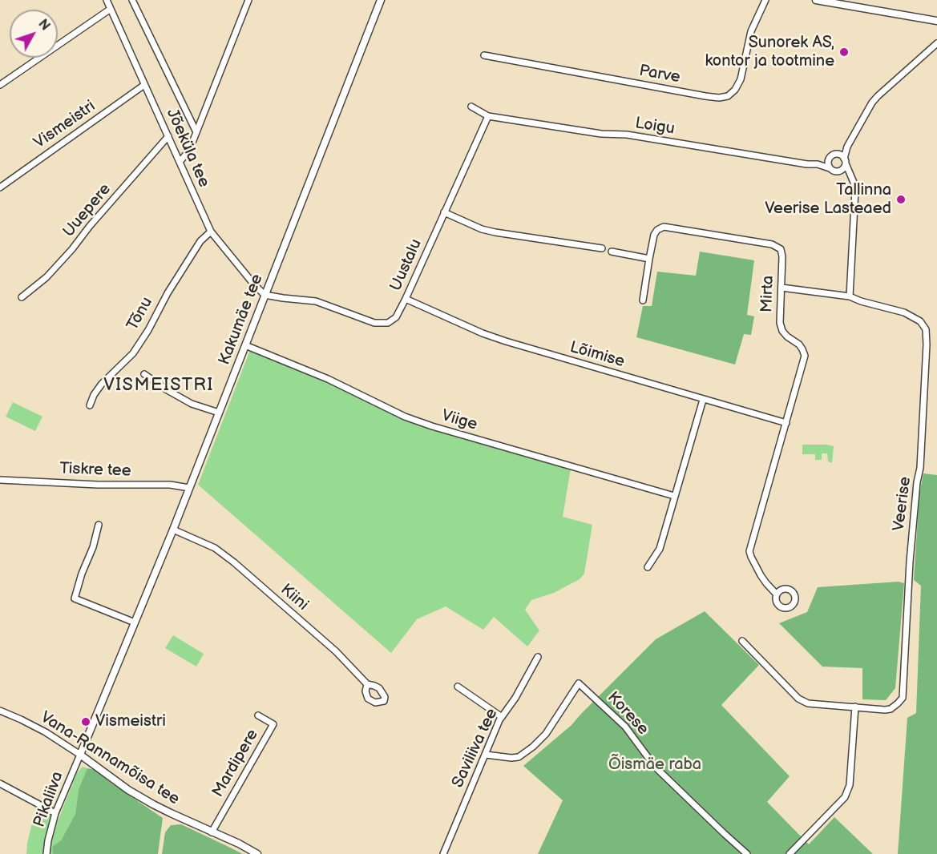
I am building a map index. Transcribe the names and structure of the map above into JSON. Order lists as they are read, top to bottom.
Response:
{
  "streets": {
    "street": [
      "Parve",
      "Vismeistri",
      "Loigu",
      "Jõeküla tee",
      "Uuepere",
      "Uustalu",
      "Mirta",
      "Tõnu",
      "Kakumäe tee",
      "Lõimise",
      "Viige",
      "Tiskre tee",
      "Veerise",
      "Kiini",
      "Korese",
      "Saviliiva tee",
      "Vana-Rannamõisa tee",
      "Mardipere",
      "Pikaliiva"
    ]
  },
  "crossings": [
    ["Vismeistri", "Jõeküla tee"],
    ["Loigu", "Uustalu"],
    ["Jõeküla tee", "Uuepere"],
    ["Jõeküla tee", "Uustalu"],
    ["Jõeküla tee", "Tõnu"],
    ["Jõeküla tee", "Kakumäe tee"],
    ["Uustalu", "Kakumäe tee"],
    ["Uustalu", "Lõimise"],
    ["Mirta", "Lõimise"],
    ["Kakumäe tee", "Viige"],
    ["Kakumäe tee", "Tiskre tee"],
    ["Kakumäe tee", "Kiini"],
    ["Kakumäe tee", "Vana-Rannamõisa tee"],
    ["Kakumäe tee", "Pikaliiva"],
    ["Korese", "Saviliiva tee"],
    ["Vana-Rannamõisa tee", "Mardipere"],
    ["Vana-Rannamõisa tee", "Pikaliiva"]
  ],
  "districts": ["VISMEISTRI"],
  "parks": ["Õismäe raba"],
  "places": ["Sunorek AS, kontor ja tootmine", "Tallinna Veerise Lasteaed", "Vismeistri"],
  "north": "top right"
}
